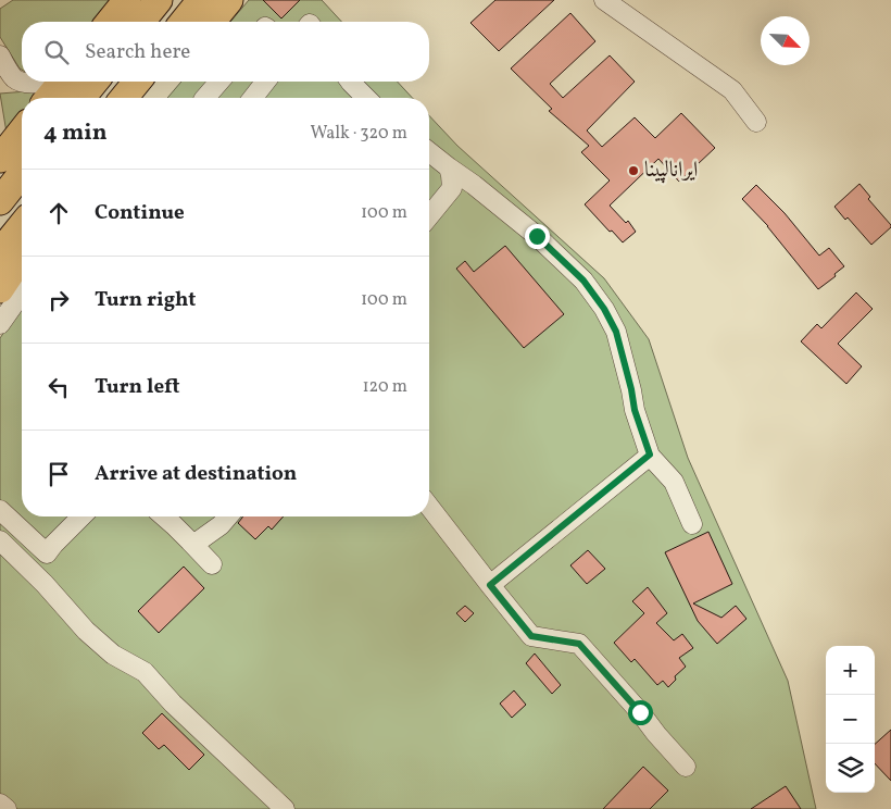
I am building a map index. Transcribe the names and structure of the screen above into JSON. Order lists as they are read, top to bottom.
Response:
{
  "places": ["ایرانالپینا"],
  "north": "bottom right",
  "page": {
    "search": "Search here",
    "heading": ["4 min", "Walk · 320 m"],
    "list": [
      ["Continue", "100 m"],
      ["Turn right", "100 m"],
      ["Turn left", "120 m"],
      "Arrive at destination"
    ],
    "map_buttons": ["+", "−"]
  }
}
